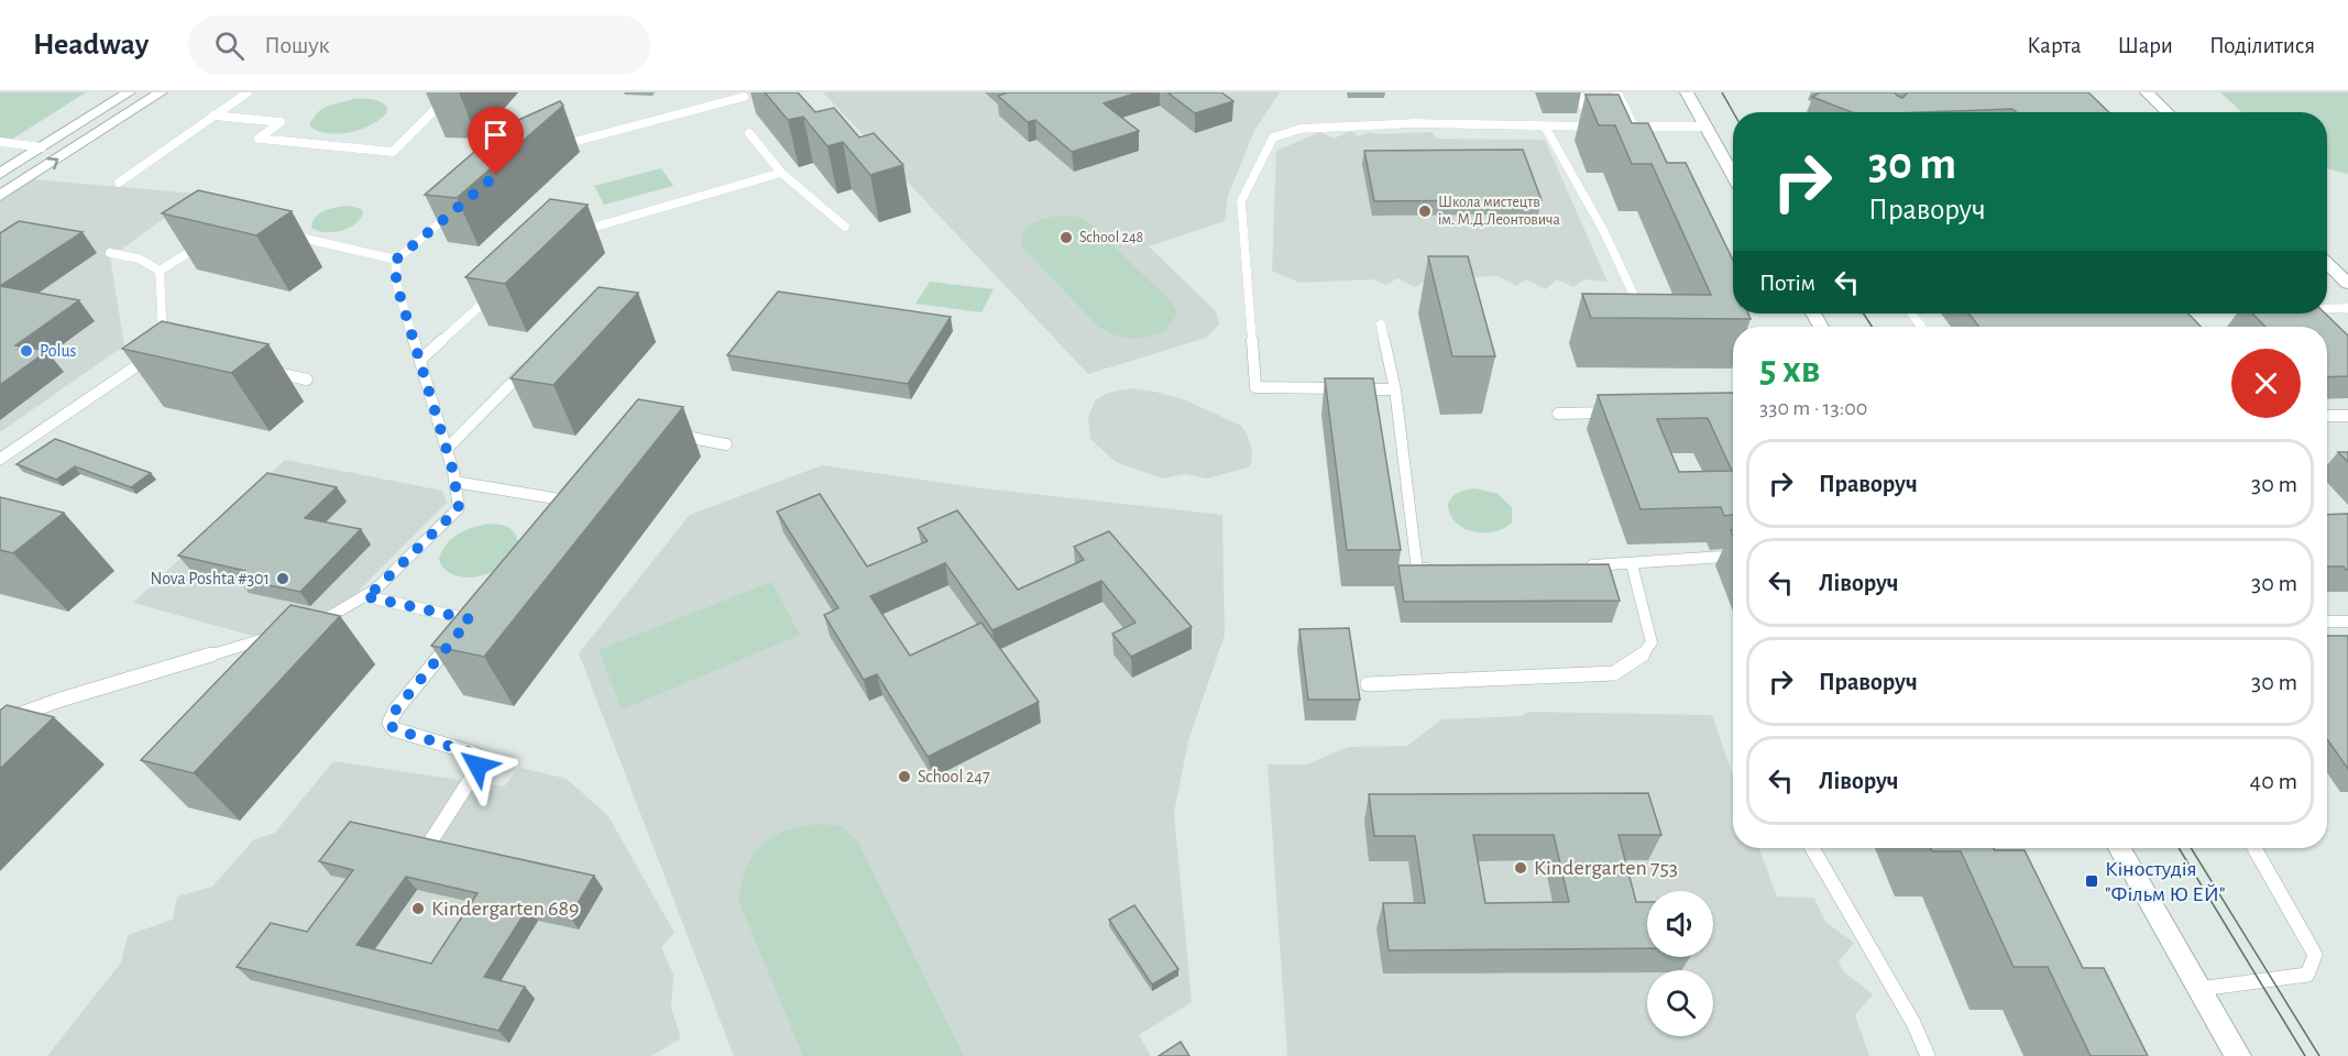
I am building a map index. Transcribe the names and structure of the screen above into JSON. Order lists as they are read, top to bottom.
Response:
{
  "places": {
    "other": [
      "Школа мистецтв ім. М.Д.Леонтовича",
      "School 248",
      "Polus",
      "Nova Poshta #301",
      "School 247",
      "Kindergarten 753",
      "Kindergarten 689"
    ],
    "transit": ["Кіностудія \"Фільм Ю ЕЙ\""]
  },
  "page": {
    "header": "Headway",
    "search": "Пошук",
    "nav": ["Карта", "Шари", "Поділитися"],
    "turn": ["30 m", "Праворуч"],
    "then": "Потім",
    "heading": ["5 хв", "330 m · 13:00"],
    "list": [
      {
        "name": "Праворуч",
        "value": "30 m"
      },
      {
        "name": "Ліворуч",
        "value": "30 m"
      },
      {
        "name": "Праворуч",
        "value": "30 m"
      },
      {
        "name": "Ліворуч",
        "value": "40 m"
      }
    ]
  }
}
